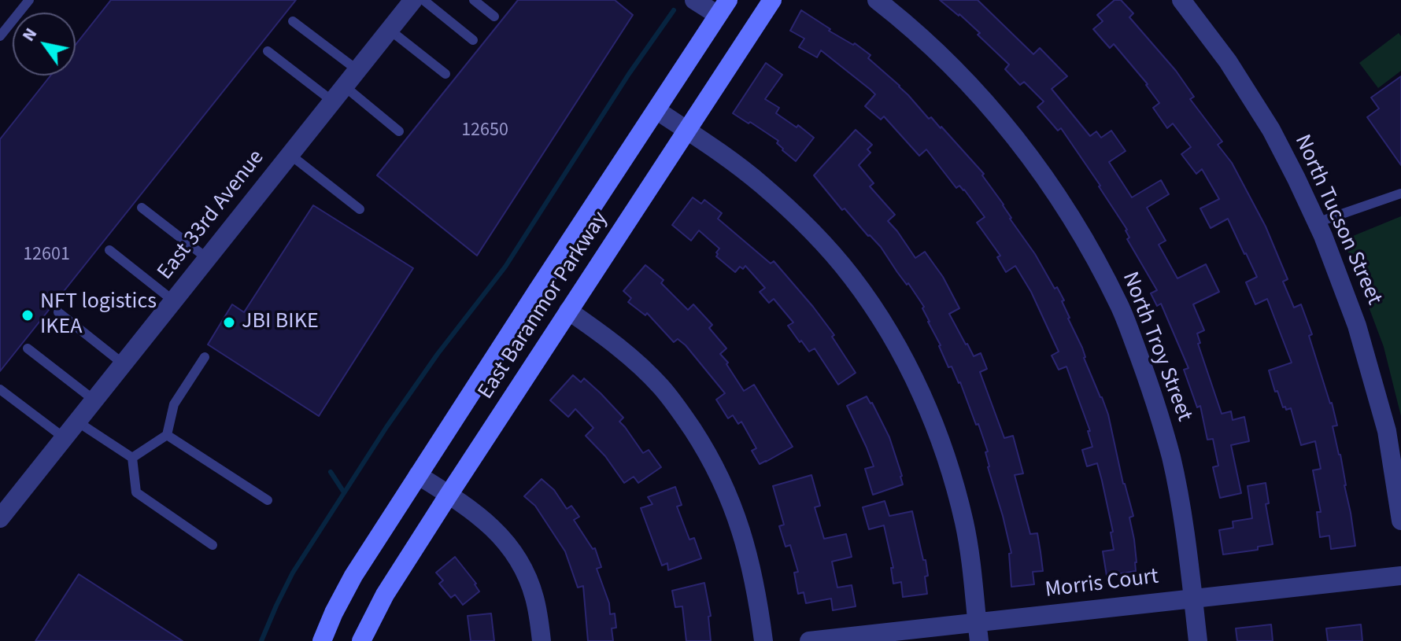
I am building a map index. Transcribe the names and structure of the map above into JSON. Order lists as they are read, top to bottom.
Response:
{
  "streets": {
    "street": [
      "East 33rd Avenue",
      "North Tucson Street",
      "East Baranmor Parkway",
      "North Troy Street",
      "Morris Court"
    ]
  },
  "crossings": [
    ["North Troy Street", "Morris Court"]
  ],
  "places": ["NFT logistics IKEA", "JBI BIKE"],
  "house_numbers": ["12650", "12601"],
  "north": "top left"
}
